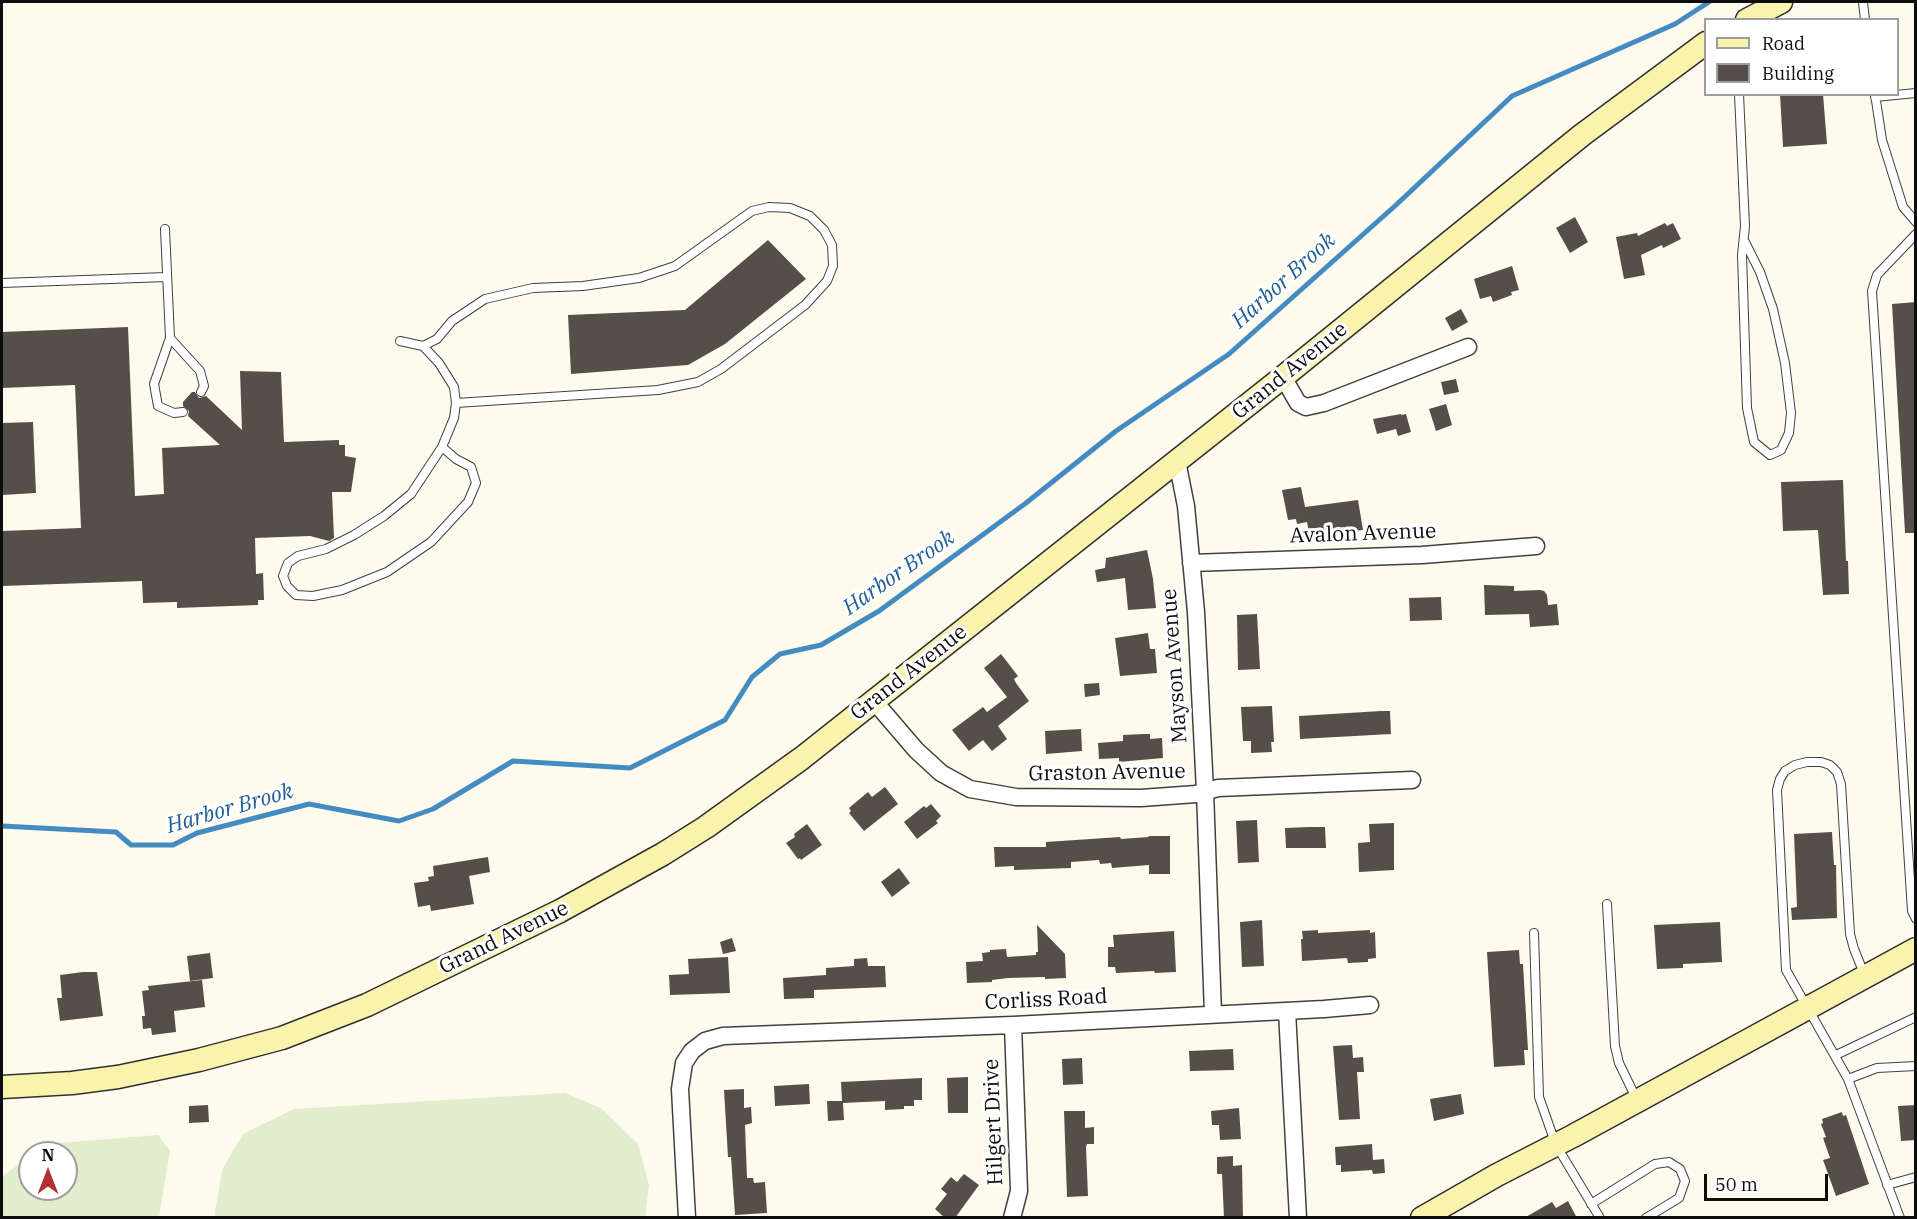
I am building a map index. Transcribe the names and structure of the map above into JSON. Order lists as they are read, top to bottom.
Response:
{
  "streets": {
    "street": [
      "Grand Avenue",
      "Avalon Avenue",
      "Mayson Avenue",
      "Graston Avenue",
      "Corliss Road",
      "Hilgert Drive"
    ]
  },
  "crossings": [
    ["Grand Avenue", "Mayson Avenue"],
    ["Grand Avenue", "Graston Avenue"],
    ["Avalon Avenue", "Mayson Avenue"],
    ["Mayson Avenue", "Graston Avenue"],
    ["Mayson Avenue", "Corliss Road"],
    ["Corliss Road", "Hilgert Drive"]
  ],
  "water": ["Harbor Brook"],
  "legend": ["Road", "Building"],
  "scale_bar": "50 m",
  "north": "top"
}
